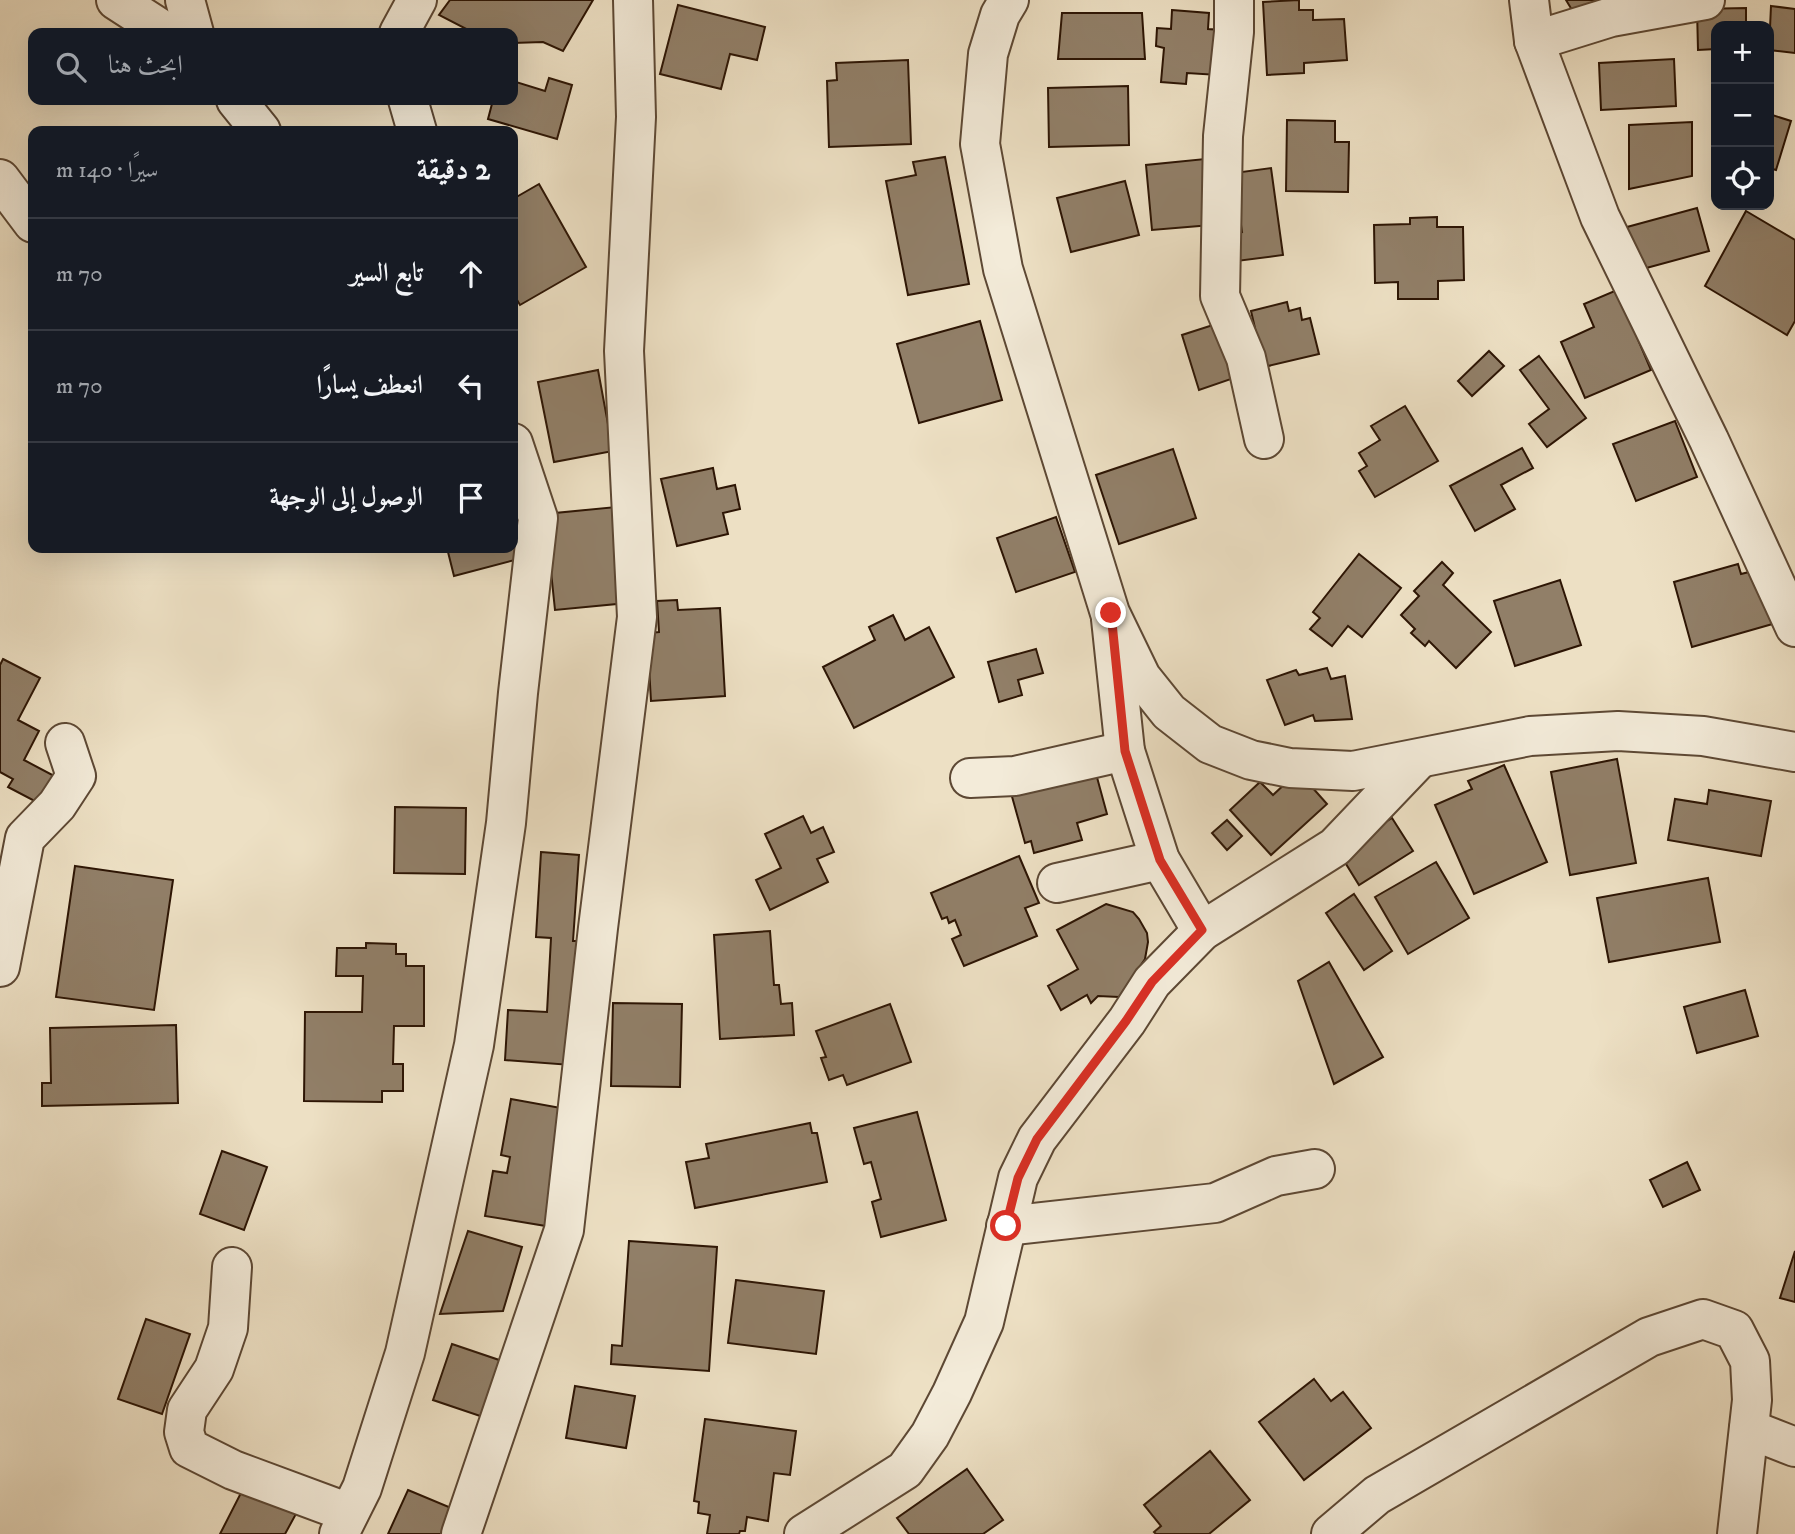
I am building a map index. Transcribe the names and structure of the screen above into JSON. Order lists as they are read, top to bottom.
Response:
{
  "page": {
    "map_buttons": ["+", "−"],
    "search": "ابحث هنا",
    "heading": ["2 دقيقة", "سيرًا · 140 m"],
    "list": [
      ["تابع السير", "70 m"],
      ["انعطف يسارًا", "70 m"],
      "الوصول إلى الوجهة"
    ]
  }
}
